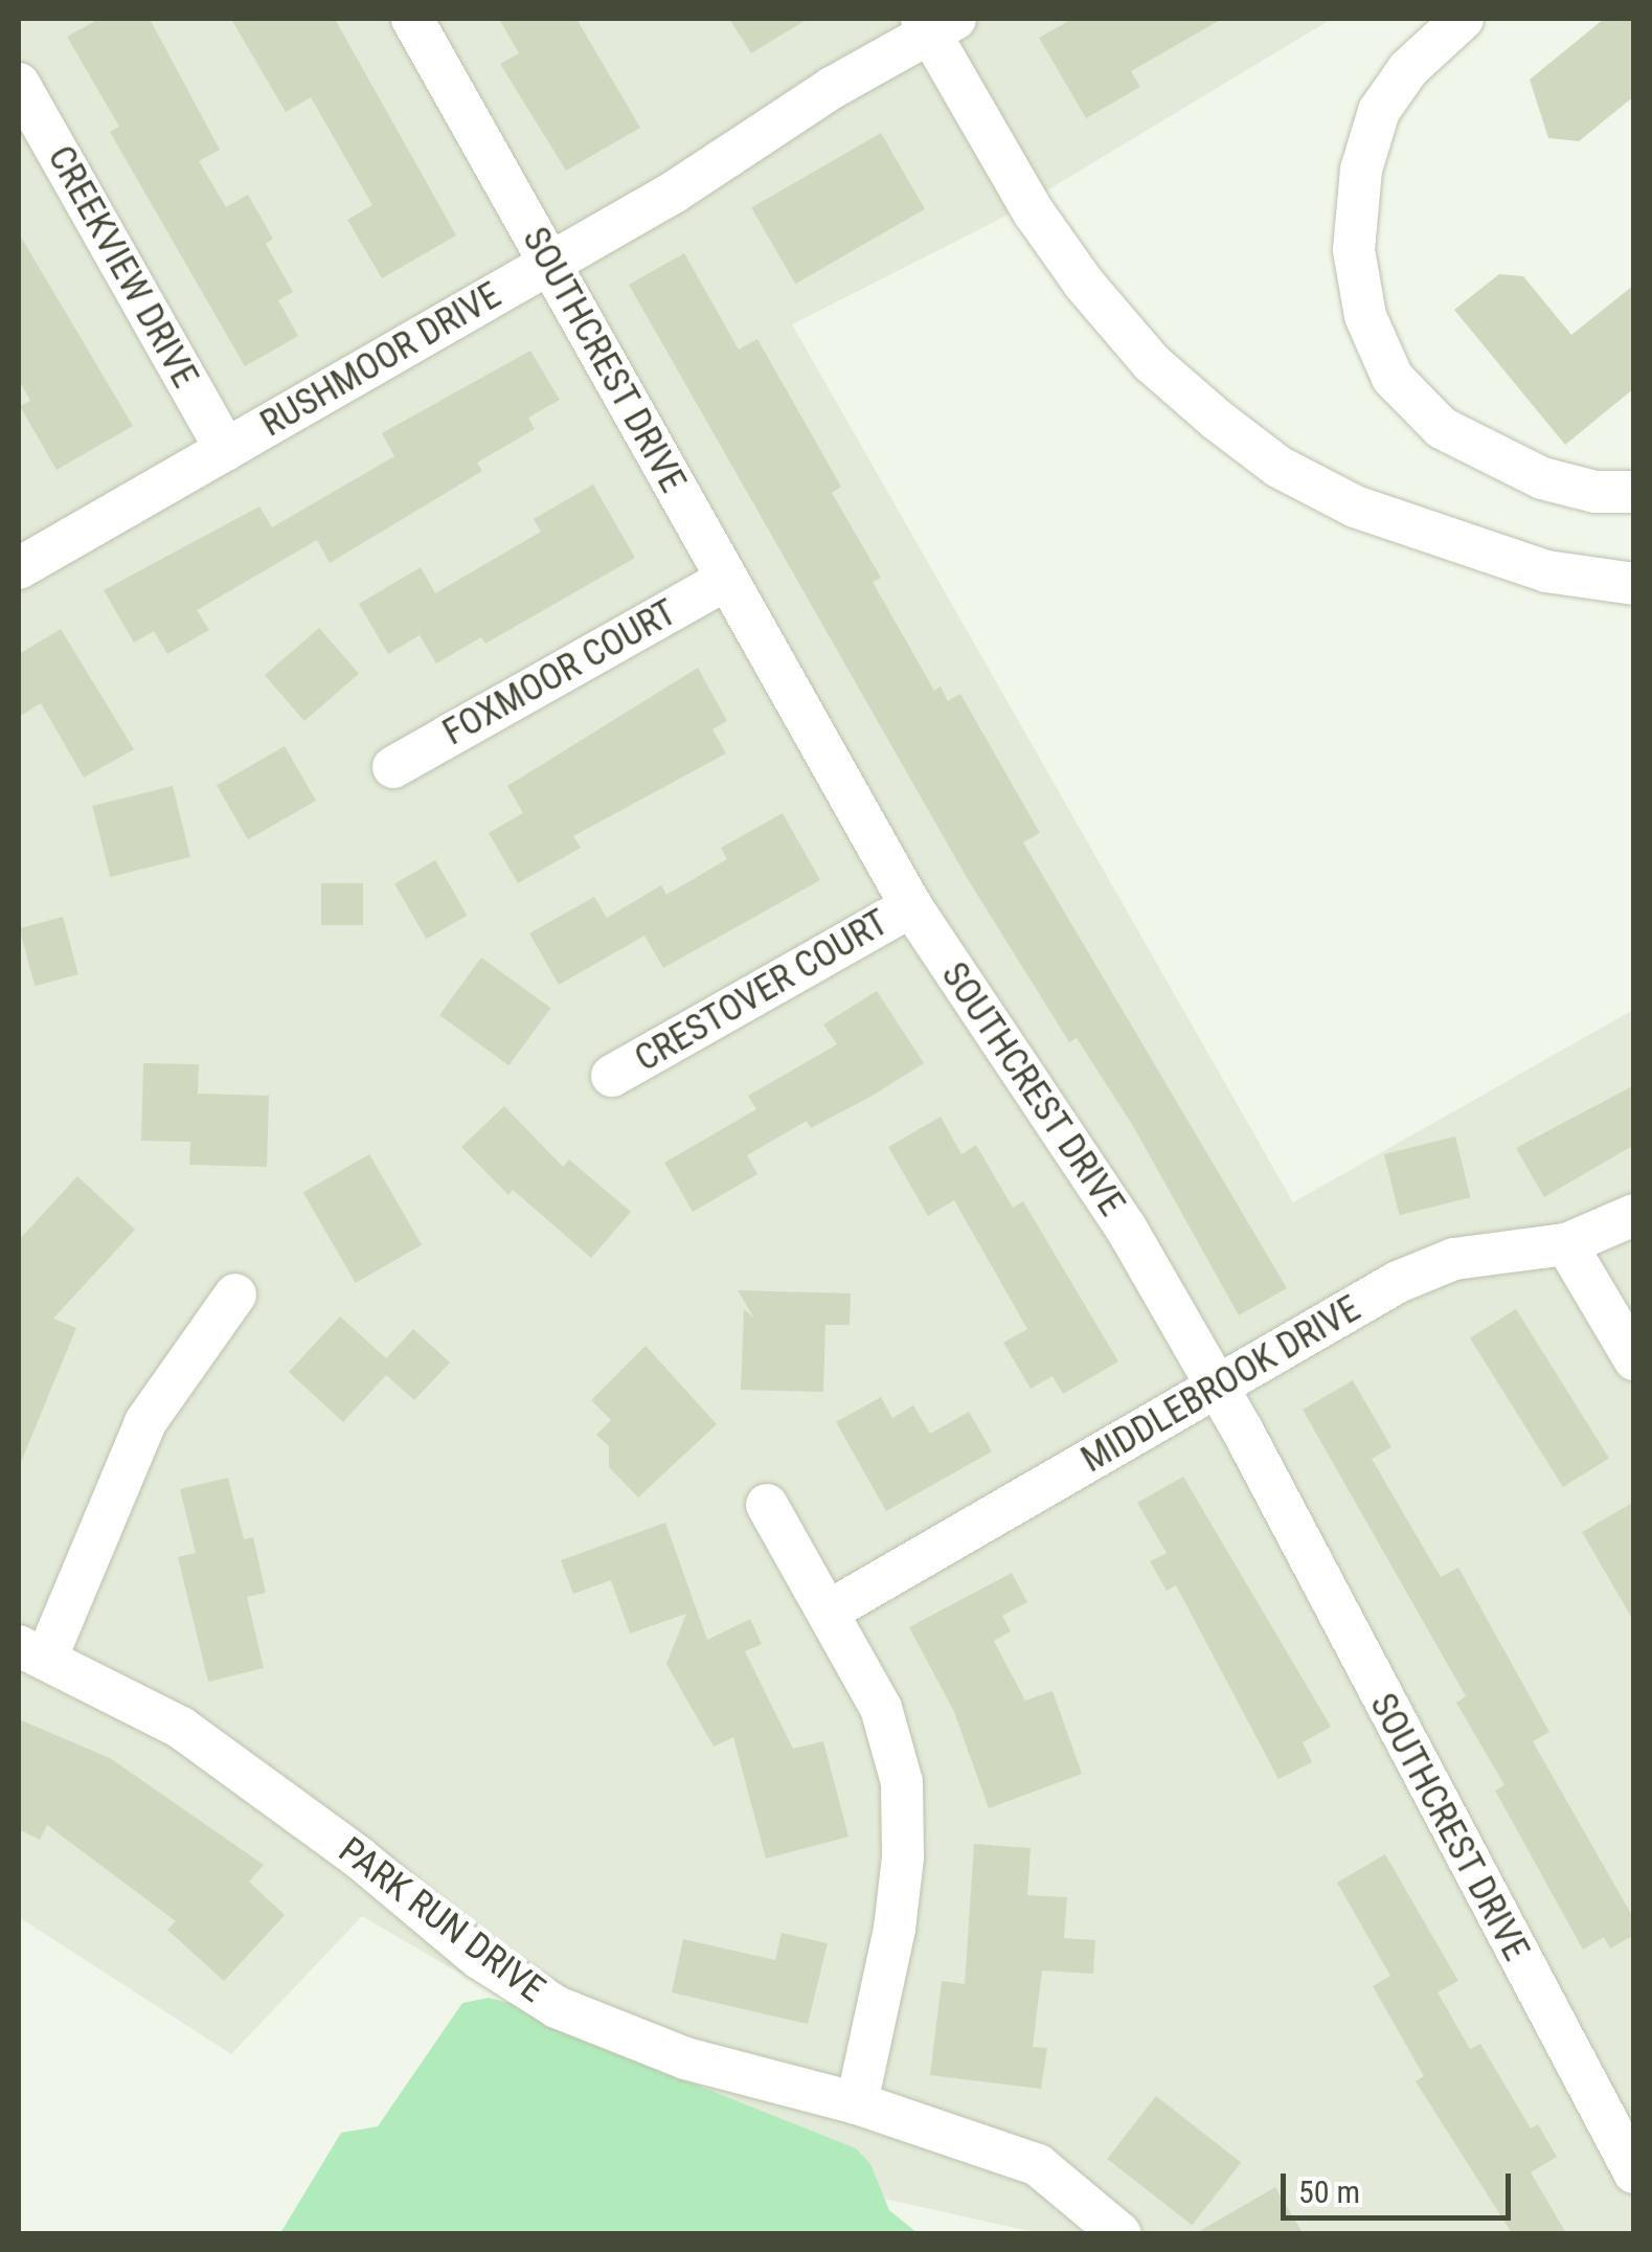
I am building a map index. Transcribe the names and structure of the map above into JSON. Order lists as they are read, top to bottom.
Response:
{
  "streets": {
    "street": [
      "CREEKVIEW DRIVE",
      "RUSHMOOR DRIVE",
      "SOUTHCREST DRIVE",
      "FOXMOOR COURT",
      "CRESTOVER COURT",
      "MIDDLEBROOK DRIVE",
      "PARK RUN DRIVE"
    ]
  },
  "crossings": [
    ["CREEKVIEW DRIVE", "RUSHMOOR DRIVE"],
    ["RUSHMOOR DRIVE", "SOUTHCREST DRIVE"],
    ["SOUTHCREST DRIVE", "FOXMOOR COURT"],
    ["SOUTHCREST DRIVE", "CRESTOVER COURT"],
    ["SOUTHCREST DRIVE", "MIDDLEBROOK DRIVE"]
  ],
  "scale_bar": "50 m"
}
